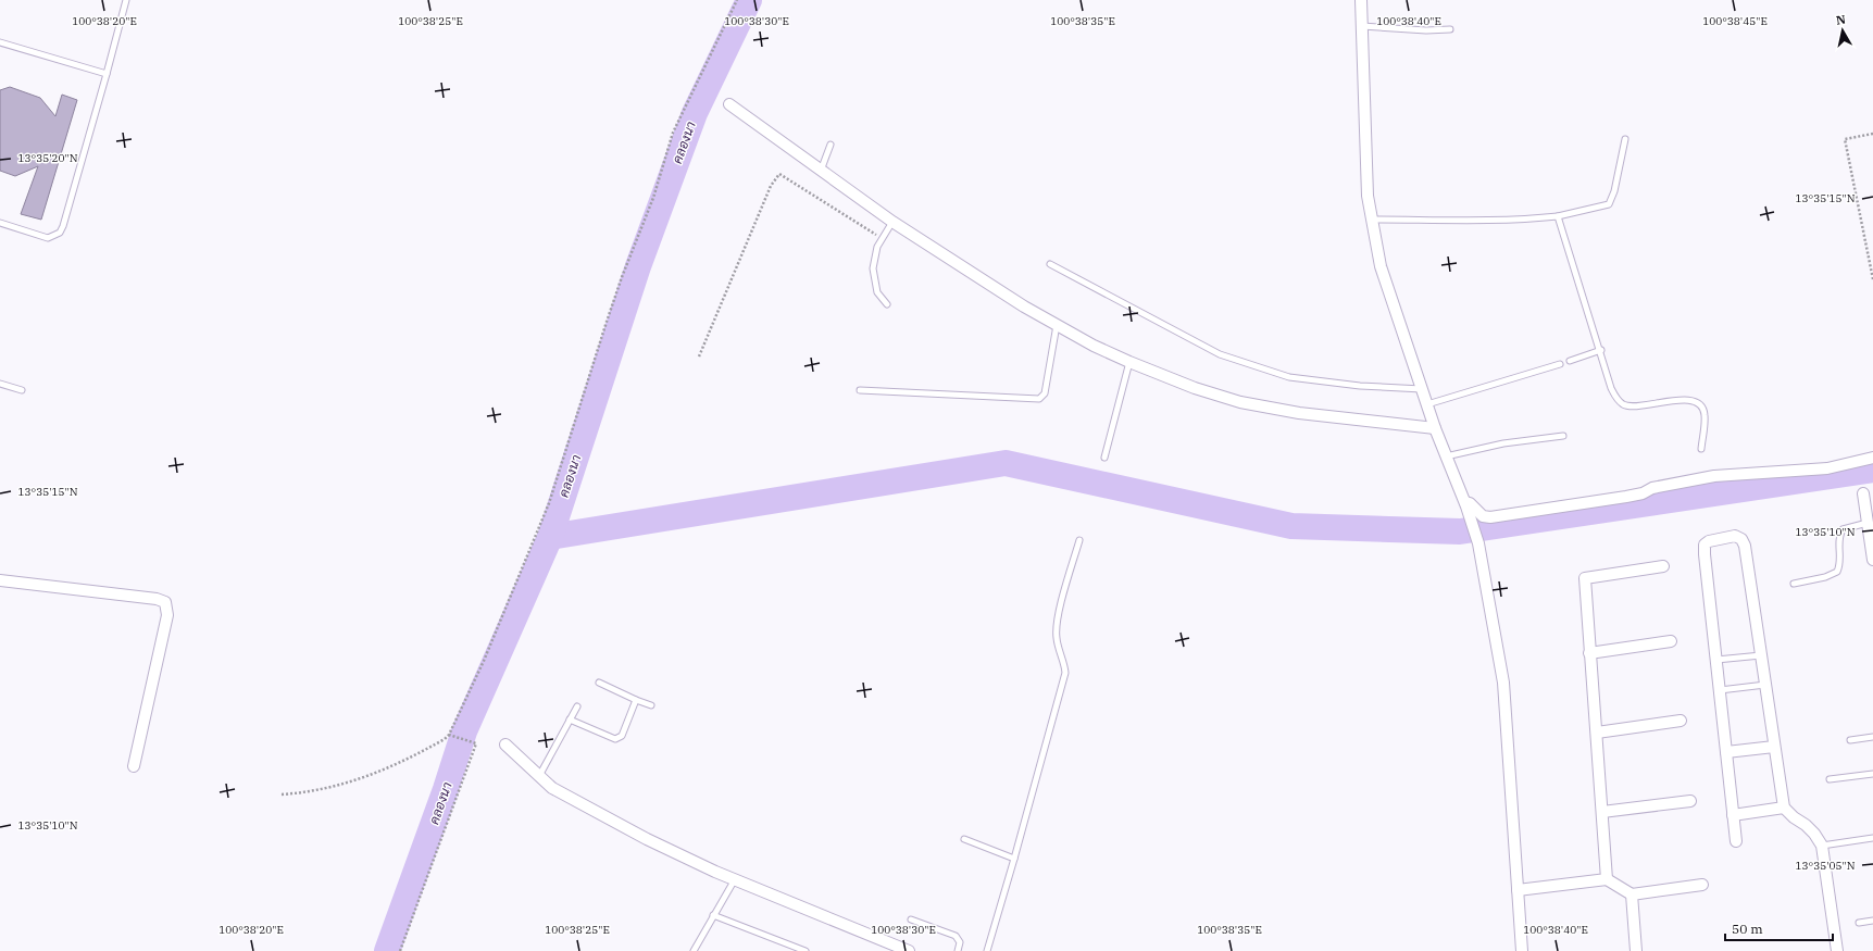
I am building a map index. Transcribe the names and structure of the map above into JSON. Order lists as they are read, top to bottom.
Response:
{
  "water": ["คลองนา"],
  "scale_bar": "50 m",
  "north": "top",
  "coordinates": [
    "100°38'20\"E",
    "100°38'25\"E",
    "100°38'30\"E",
    "100°38'35\"E",
    "100°38'40\"E",
    "100°38'45\"E",
    "13°35'20\"N",
    "13°35'15\"N",
    "13°35'10\"N",
    "13°35'05\"N"
  ]
}
